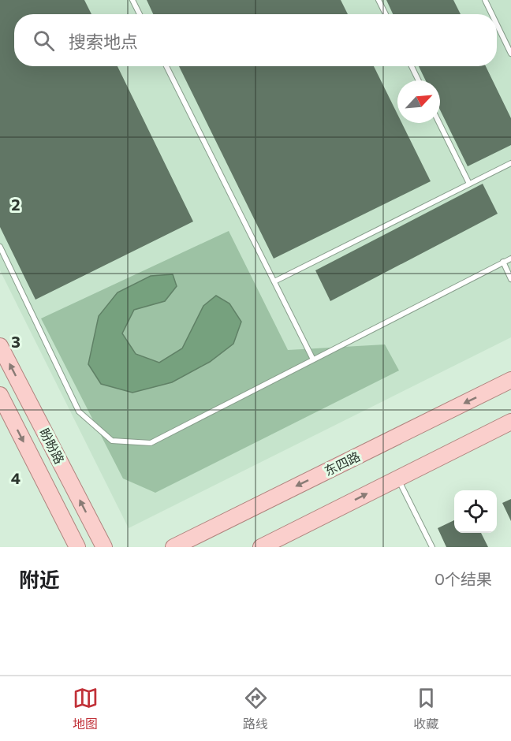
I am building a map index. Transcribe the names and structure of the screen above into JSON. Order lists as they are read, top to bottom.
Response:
{
  "streets": {
    "main road": ["盼盼路", "东四路"]
  },
  "north": "top right",
  "page": {
    "search": "搜索地点",
    "heading": ["附近", "0个结果"],
    "nav": ["地图", "路线", "收藏"]
  },
  "grid": {
    "rows": ["2", "3", "4"]
  }
}
